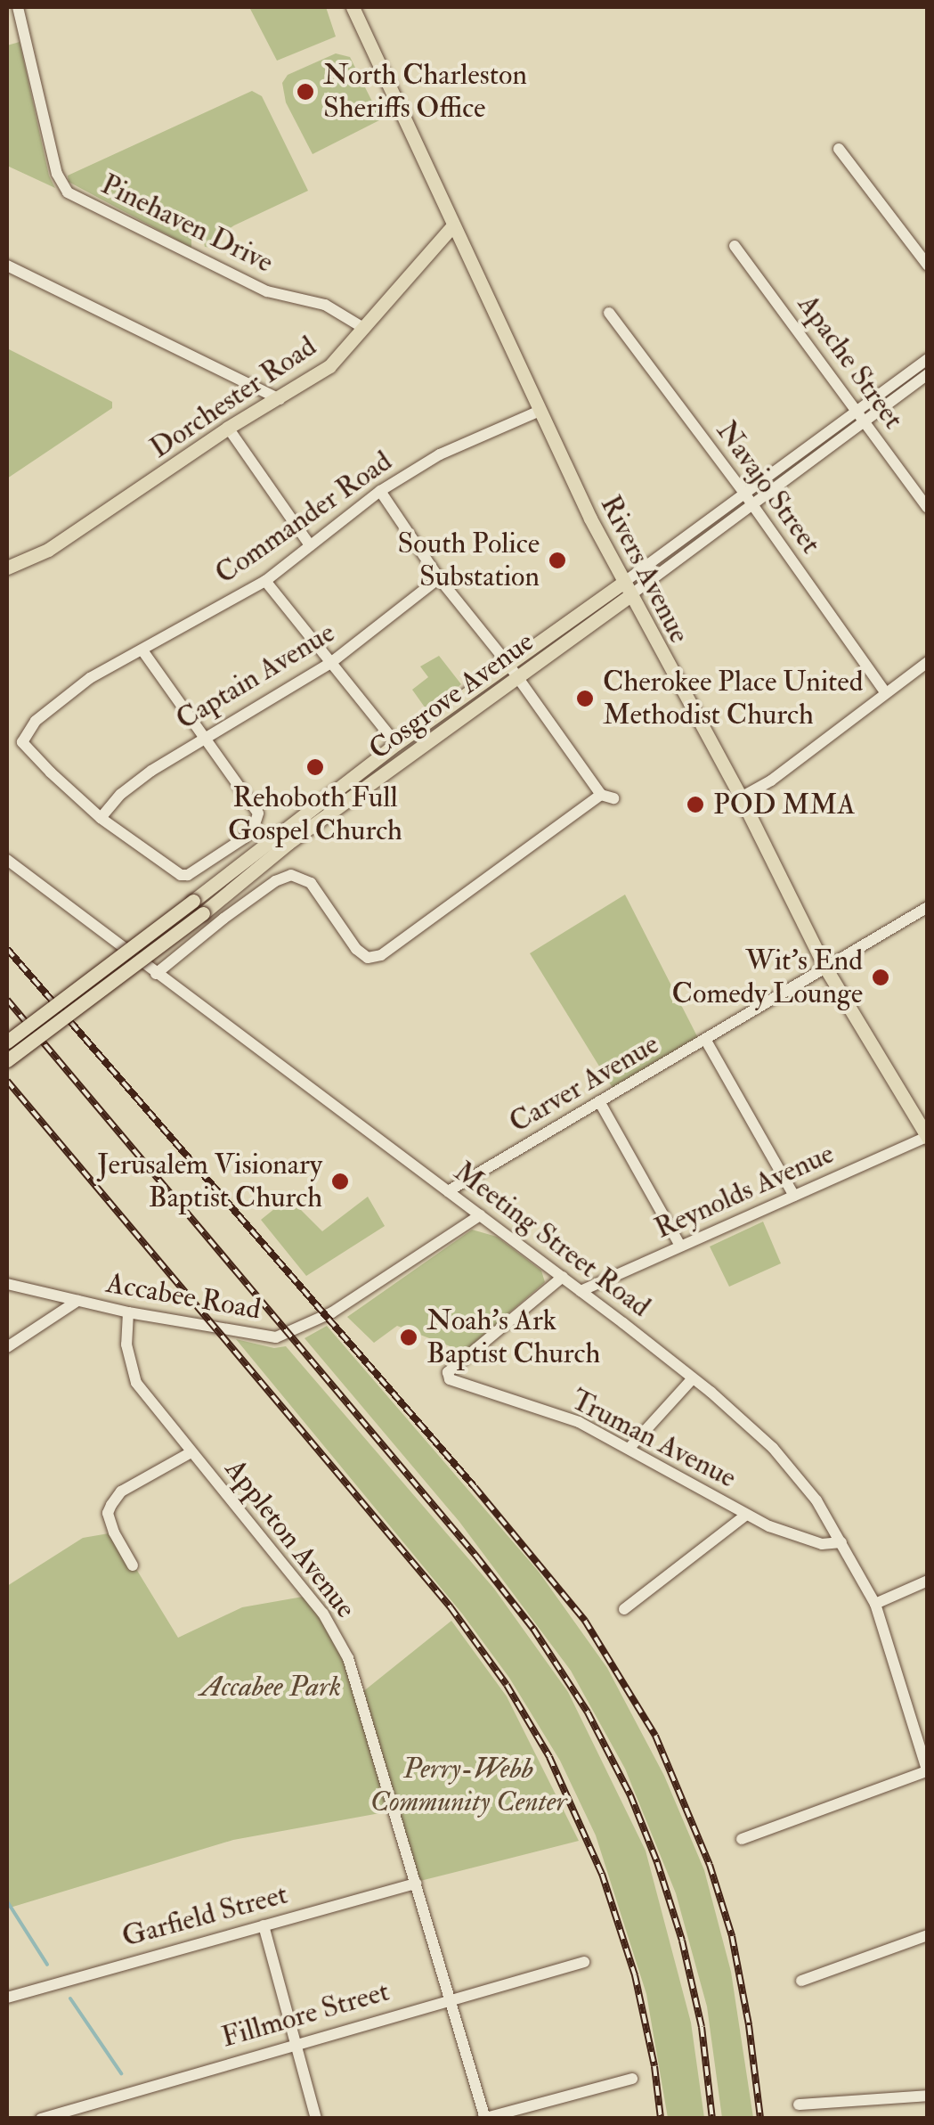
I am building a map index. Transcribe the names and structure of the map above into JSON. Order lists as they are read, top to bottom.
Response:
{
  "streets": {
    "main road": ["Dorchester Road", "Rivers Avenue", "Cosgrove Avenue"],
    "street": [
      "Pinehaven Drive",
      "Apache Street",
      "Navajo Street",
      "Commander Road",
      "Captain Avenue",
      "Carver Avenue",
      "Reynolds Avenue",
      "Meeting Street Road",
      "Accabee Road",
      "Truman Avenue",
      "Appleton Avenue",
      "Garfield Street",
      "Fillmore Street"
    ]
  },
  "crossings": [
    ["Pinehaven Drive", "Dorchester Road"],
    ["Apache Street", "Cosgrove Avenue"],
    ["Dorchester Road", "Rivers Avenue"],
    ["Navajo Street", "Cosgrove Avenue"],
    ["Commander Road", "Rivers Avenue"],
    ["Commander Road", "Captain Avenue"],
    ["Rivers Avenue", "Cosgrove Avenue"],
    ["Rivers Avenue", "Carver Avenue"],
    ["Rivers Avenue", "Reynolds Avenue"],
    ["Carver Avenue", "Meeting Street Road"],
    ["Reynolds Avenue", "Meeting Street Road"],
    ["Meeting Street Road", "Accabee Road"],
    ["Meeting Street Road", "Truman Avenue"],
    ["Accabee Road", "Appleton Avenue"],
    ["Appleton Avenue", "Garfield Street"],
    ["Appleton Avenue", "Fillmore Street"]
  ],
  "parks": ["Accabee Park", "Perry-Webb Community Center"],
  "places": [
    "North Charleston Sheriffs Office",
    "South Police Substation",
    "Cherokee Place United Methodist Church",
    "Rehoboth Full Gospel Church",
    "POD MMA",
    "Wit's End Comedy Lounge",
    "Jerusalem Visionary Baptist Church",
    "Noah's Ark Baptist Church"
  ]
}
